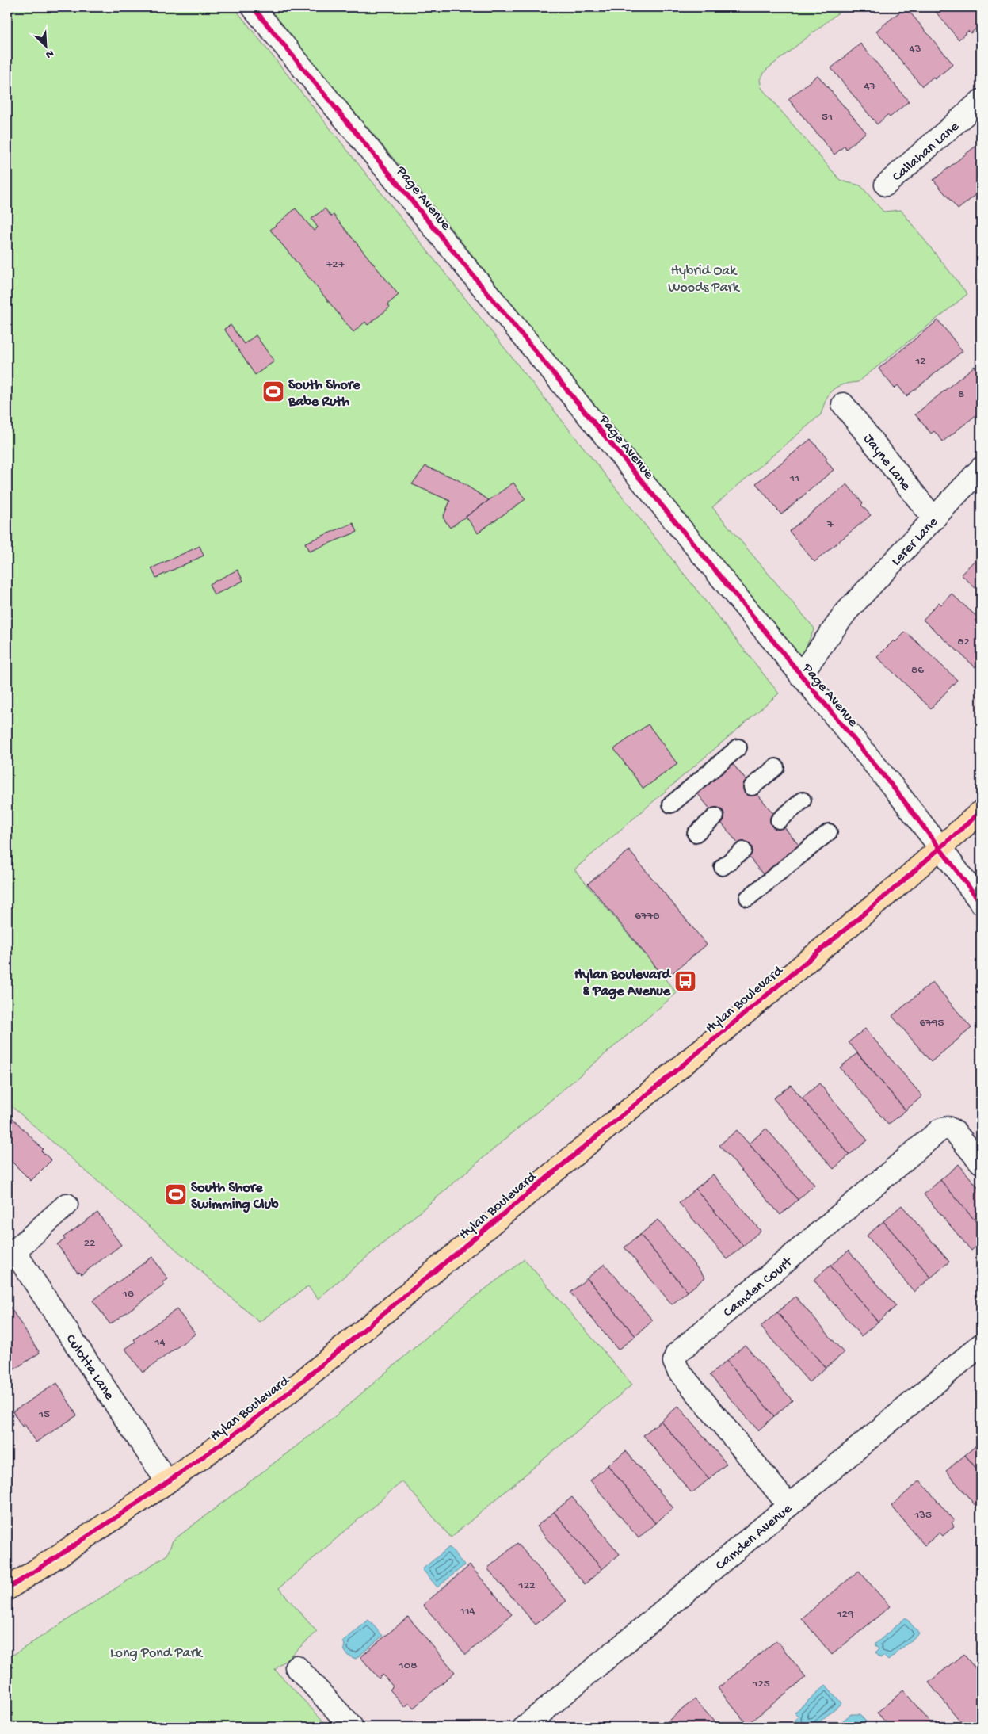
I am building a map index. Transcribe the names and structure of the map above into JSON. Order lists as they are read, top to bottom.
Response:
{
  "streets": {
    "main road": ["Hylan Boulevard"],
    "street": [
      "Callahan Lane",
      "Page Avenue",
      "Jayne Lane",
      "Lerer Lane",
      "Camden Court",
      "Culotta Lane",
      "Camden Avenue"
    ]
  },
  "crossings": [
    ["Page Avenue", "Lerer Lane"],
    ["Page Avenue", "Hylan Boulevard"],
    ["Jayne Lane", "Lerer Lane"],
    ["Hylan Boulevard", "Culotta Lane"],
    ["Camden Court", "Camden Avenue"]
  ],
  "parks": ["Hybrid Oak Woods Park", "Long Pond Park"],
  "places": {
    "sports": ["South Shore Babe Ruth", "South Shore Swimming Club"],
    "bus stop": ["Hylan Boulevard & Page Avenue"]
  },
  "house_numbers": [
    "43",
    "47",
    "51",
    "727",
    "12",
    "8",
    "11",
    "7",
    "82",
    "86",
    "6778",
    "6795",
    "22",
    "18",
    "14",
    "15",
    "135",
    "122",
    "114",
    "129",
    "108",
    "125"
  ],
  "north": "bottom right"
}
